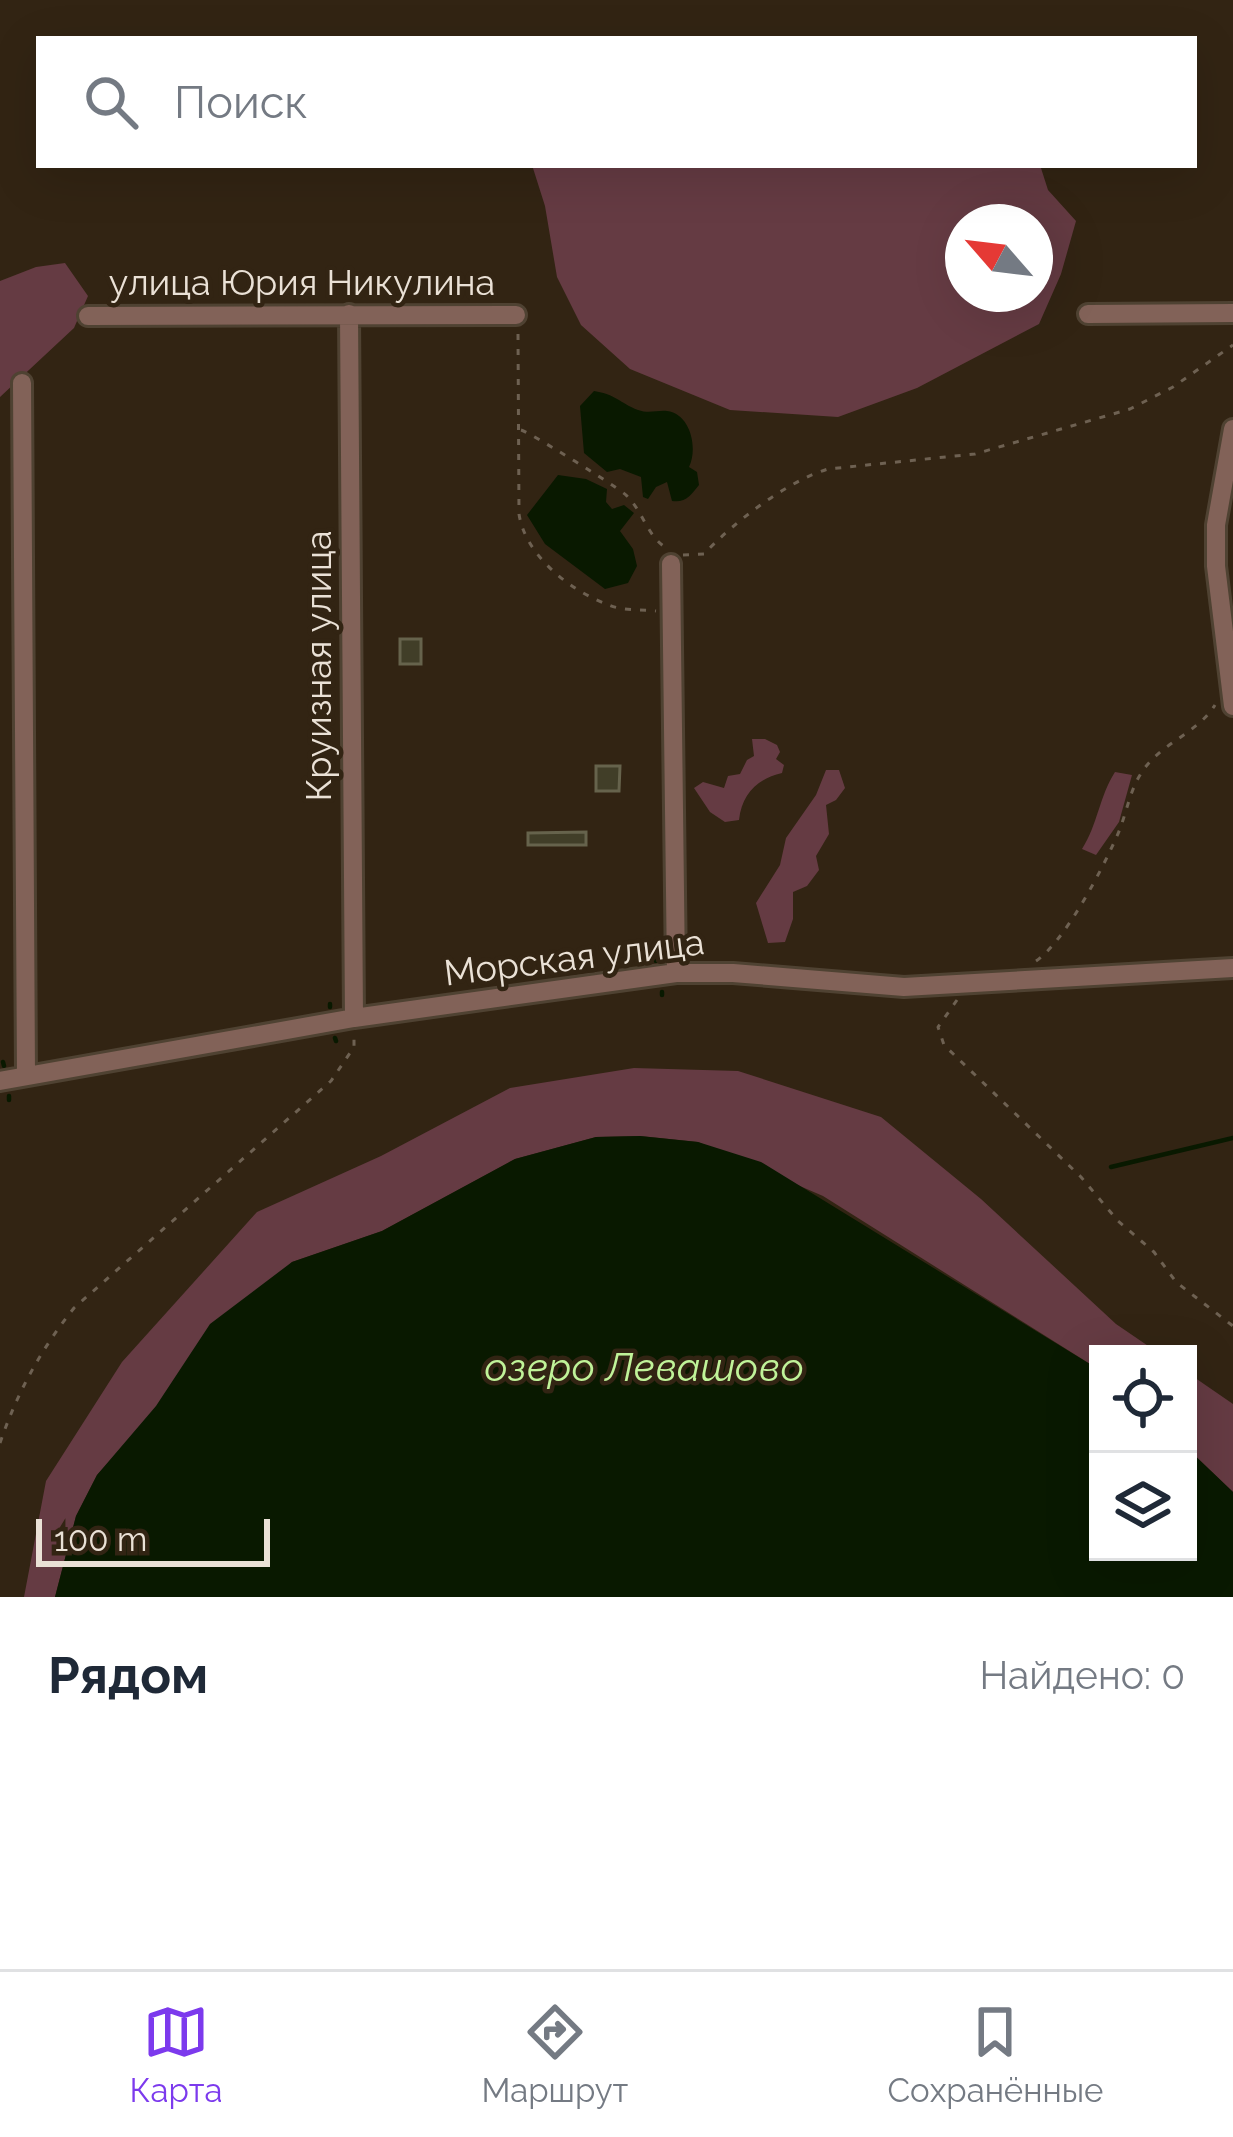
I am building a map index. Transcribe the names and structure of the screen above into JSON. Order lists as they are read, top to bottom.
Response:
{
  "streets": {
    "street": ["улица Юрия Никулина", "Круизная улица", "Морская улица"]
  },
  "crossings": [
    ["улица Юрия Никулина", "Круизная улица"],
    ["Круизная улица", "Морская улица"]
  ],
  "water": ["озеро Левашово"],
  "scale_bar": "100 m",
  "north": "top left",
  "page": {
    "search": "Поиск",
    "scale": "100 m",
    "heading": ["Рядом", "Найдено: 0"],
    "nav": ["Карта", "Маршрут", "Сохранённые"]
  }
}
